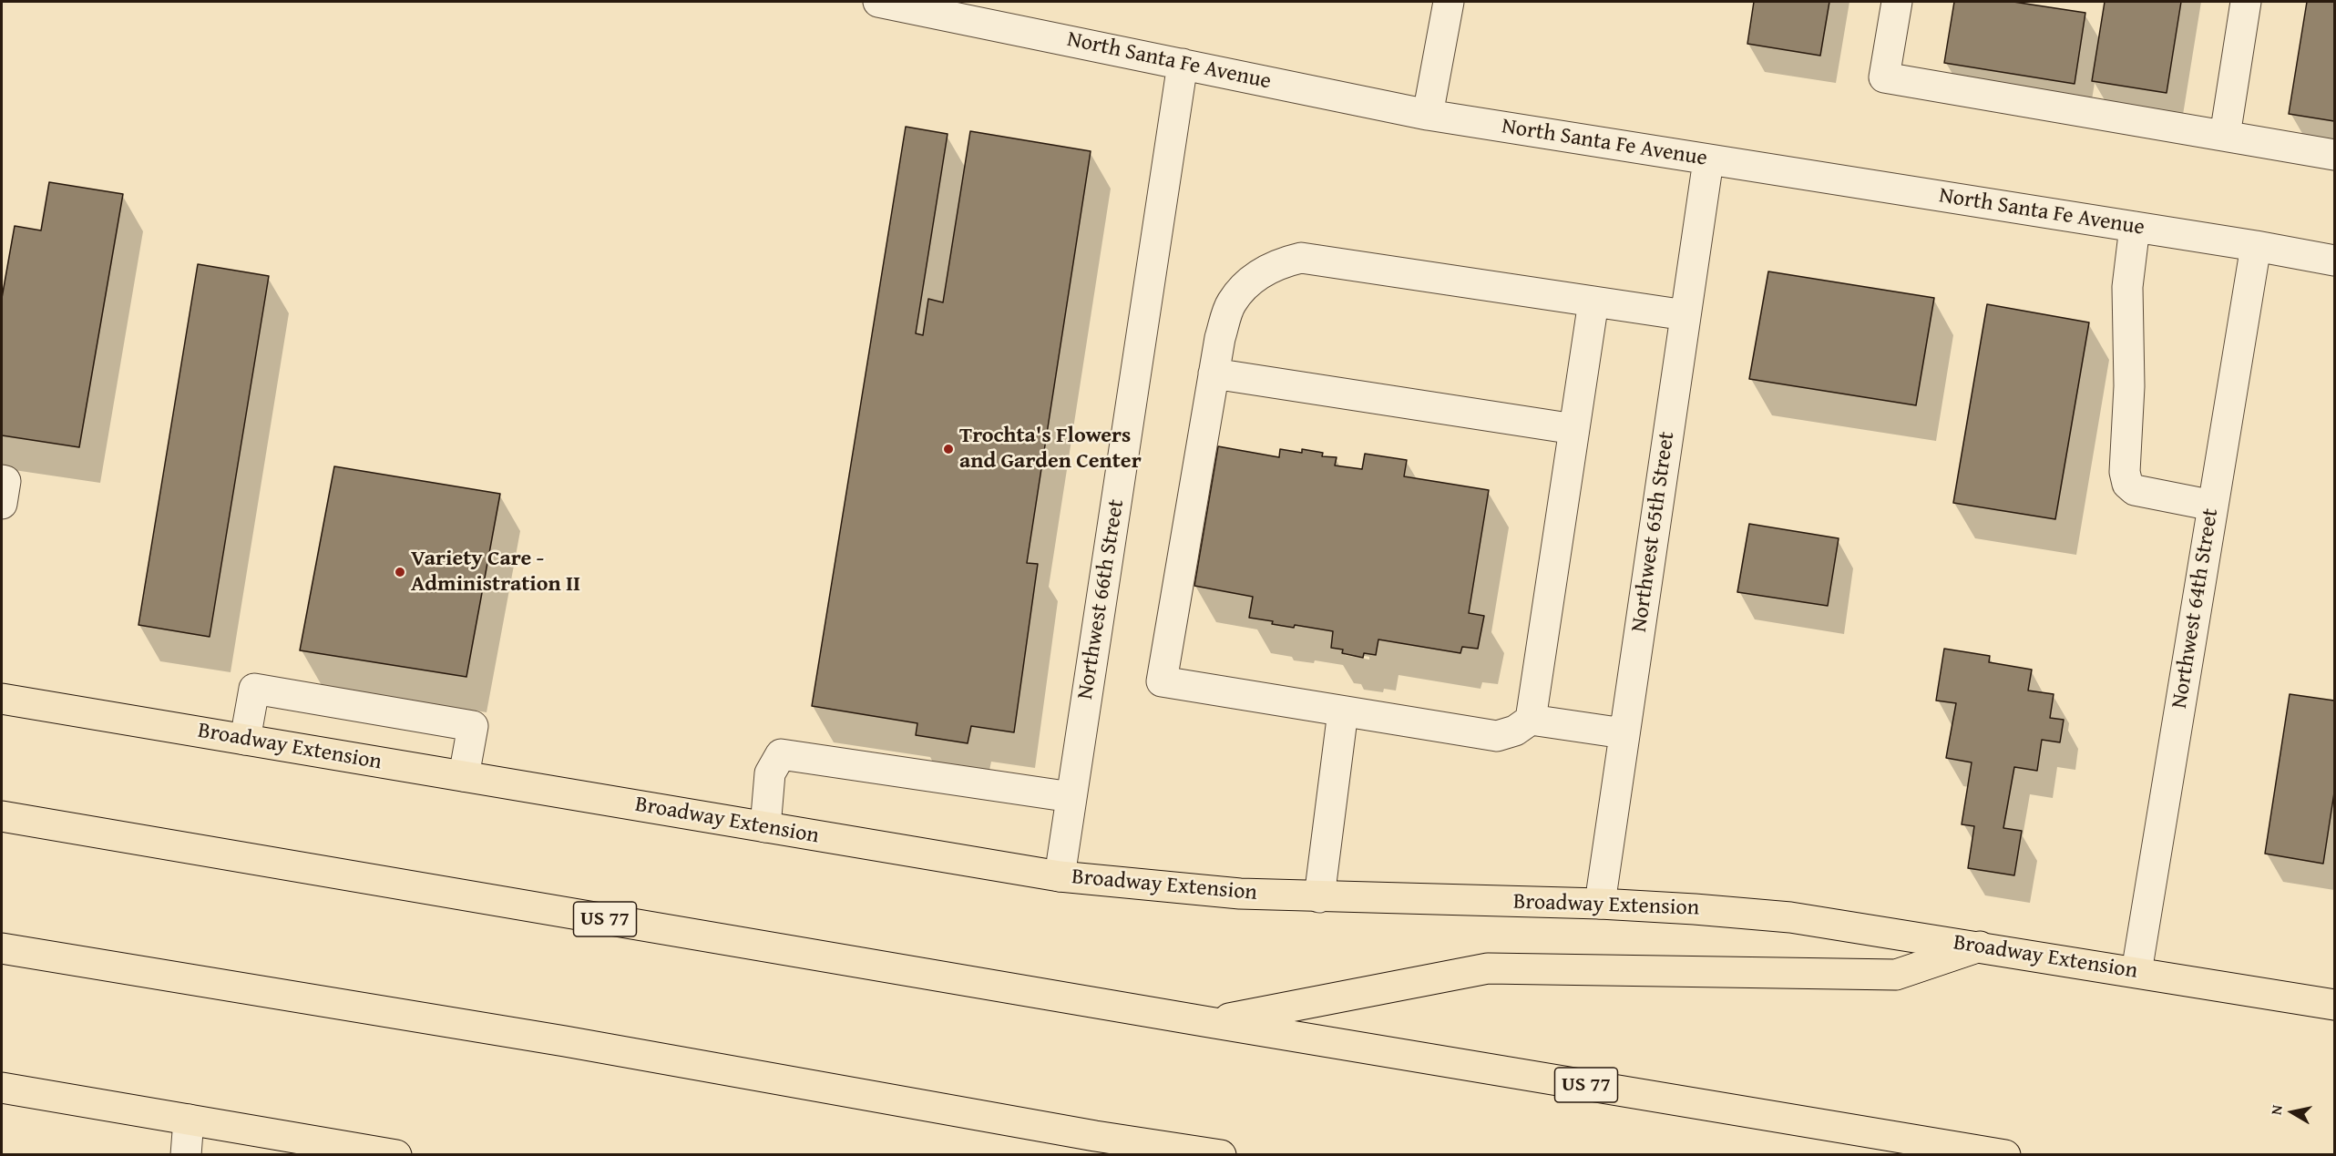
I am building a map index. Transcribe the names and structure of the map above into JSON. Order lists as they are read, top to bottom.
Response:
{
  "streets": {
    "main road": ["Broadway Extension", "US 77"],
    "street": [
      "North Santa Fe Avenue",
      "Northwest 65th Street",
      "Northwest 66th Street",
      "Northwest 64th Street"
    ]
  },
  "crossings": [
    ["North Santa Fe Avenue", "Northwest 65th Street"],
    ["North Santa Fe Avenue", "Northwest 66th Street"],
    ["North Santa Fe Avenue", "Northwest 64th Street"],
    ["Northwest 65th Street", "Broadway Extension"],
    ["Northwest 66th Street", "Broadway Extension"],
    ["Northwest 64th Street", "Broadway Extension"]
  ],
  "places": ["Trochta's Flowers and Garden Center", "Variety Care - Administration II"],
  "north": "left"
}
